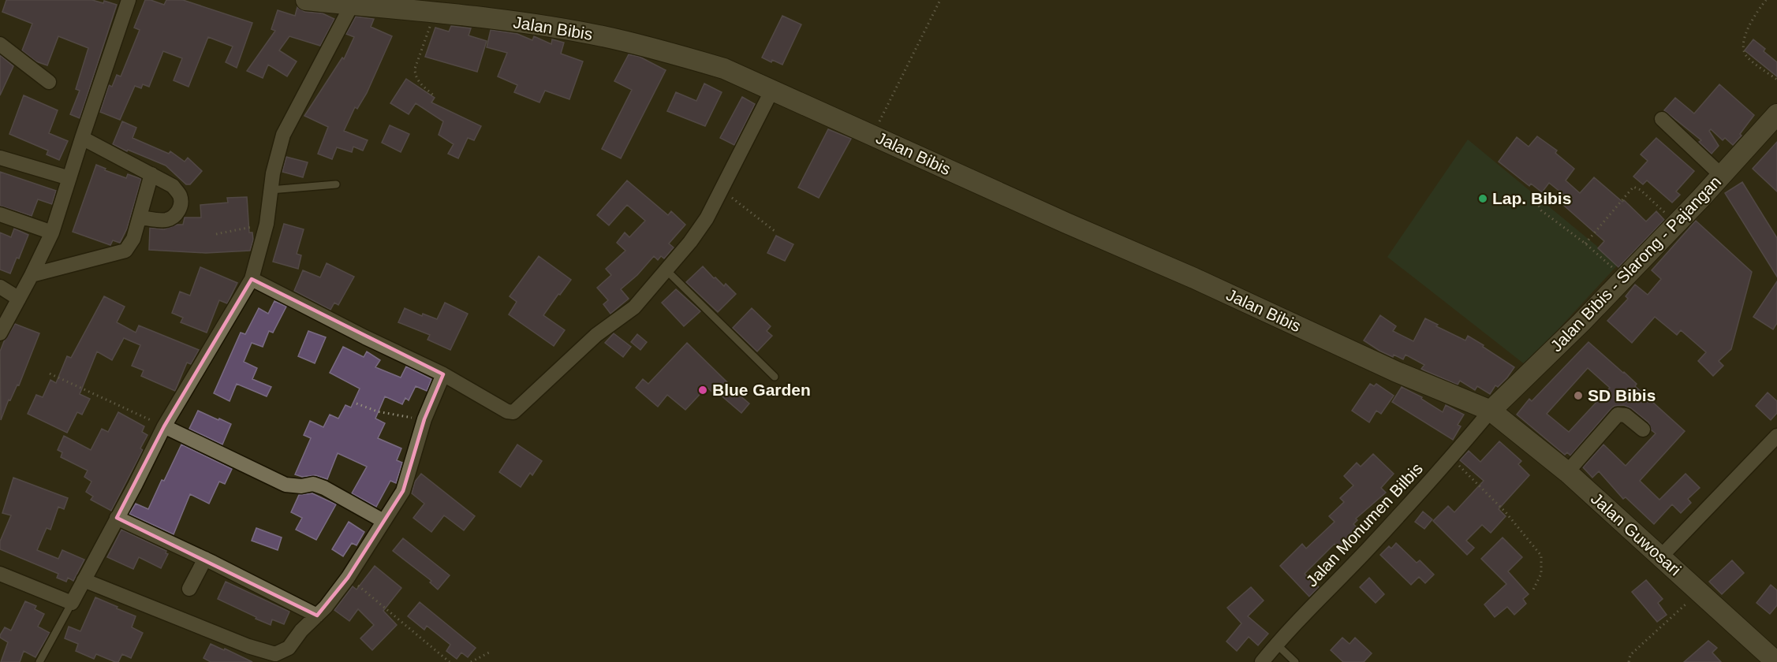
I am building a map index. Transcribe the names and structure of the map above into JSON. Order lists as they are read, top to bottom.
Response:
{
  "streets": {
    "main road": ["Jalan Bibis", "Jalan Bibis - Slarong - Pajangan", "Jalan Guwosari"],
    "street": ["Jalan Monumen Bilbis"]
  },
  "crossings": [
    ["Jalan Bibis", "Jalan Bibis - Slarong - Pajangan"],
    ["Jalan Bibis", "Jalan Monumen Bilbis"],
    ["Jalan Bibis", "Jalan Guwosari"],
    ["Jalan Bibis - Slarong - Pajangan", "Jalan Monumen Bilbis"],
    ["Jalan Bibis - Slarong - Pajangan", "Jalan Guwosari"],
    ["Jalan Monumen Bilbis", "Jalan Guwosari"]
  ],
  "places": ["Lap. Bibis", "Blue Garden", "SD Bibis"]
}
